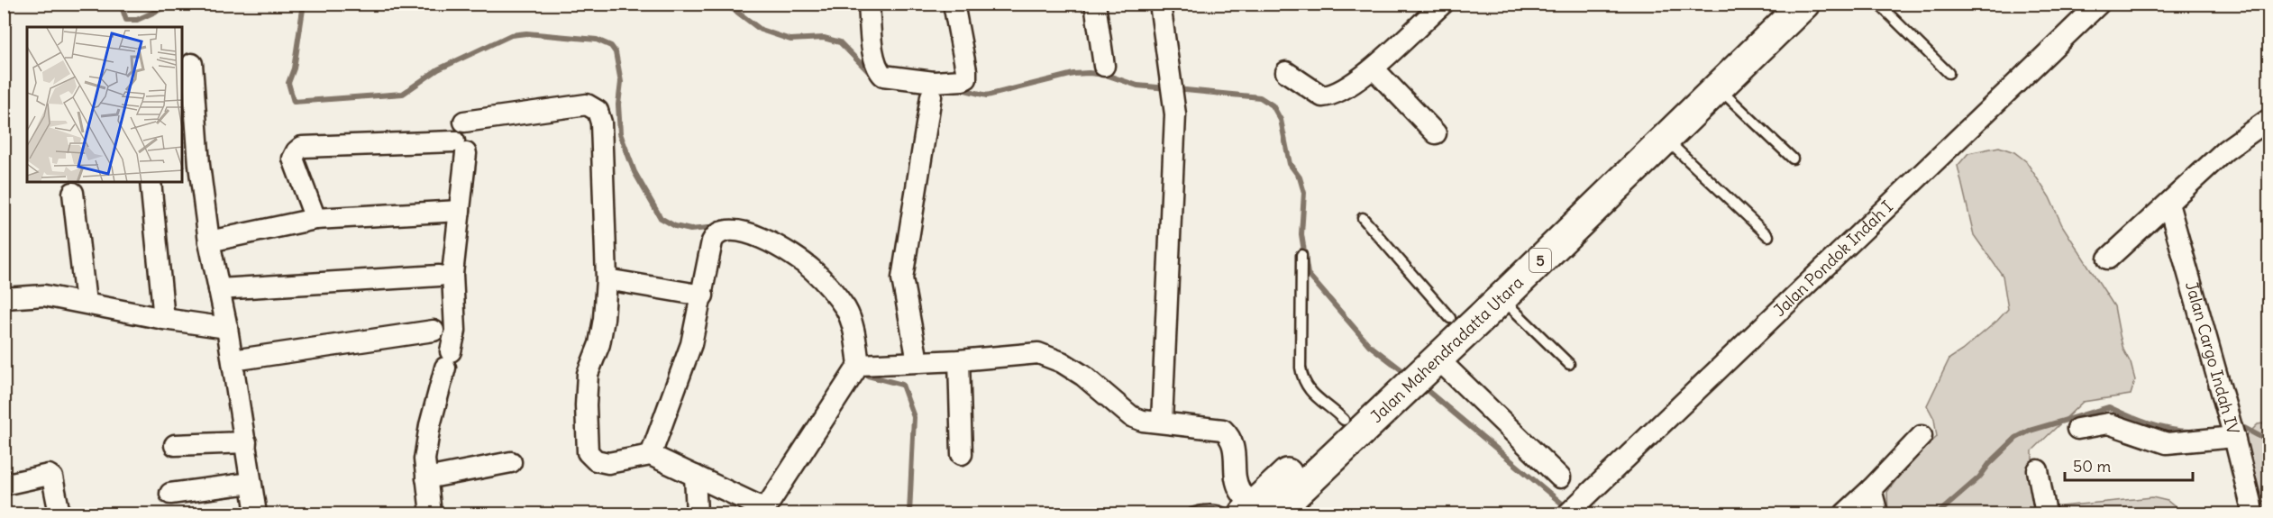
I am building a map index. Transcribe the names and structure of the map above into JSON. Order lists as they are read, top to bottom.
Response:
{
  "streets": {
    "highway": ["5", "Jalan Mahendradatta Utara"],
    "street": ["Jalan Pondok Indah I", "Jalan Cargo Indah IV"]
  },
  "scale_bar": "50 m"
}
